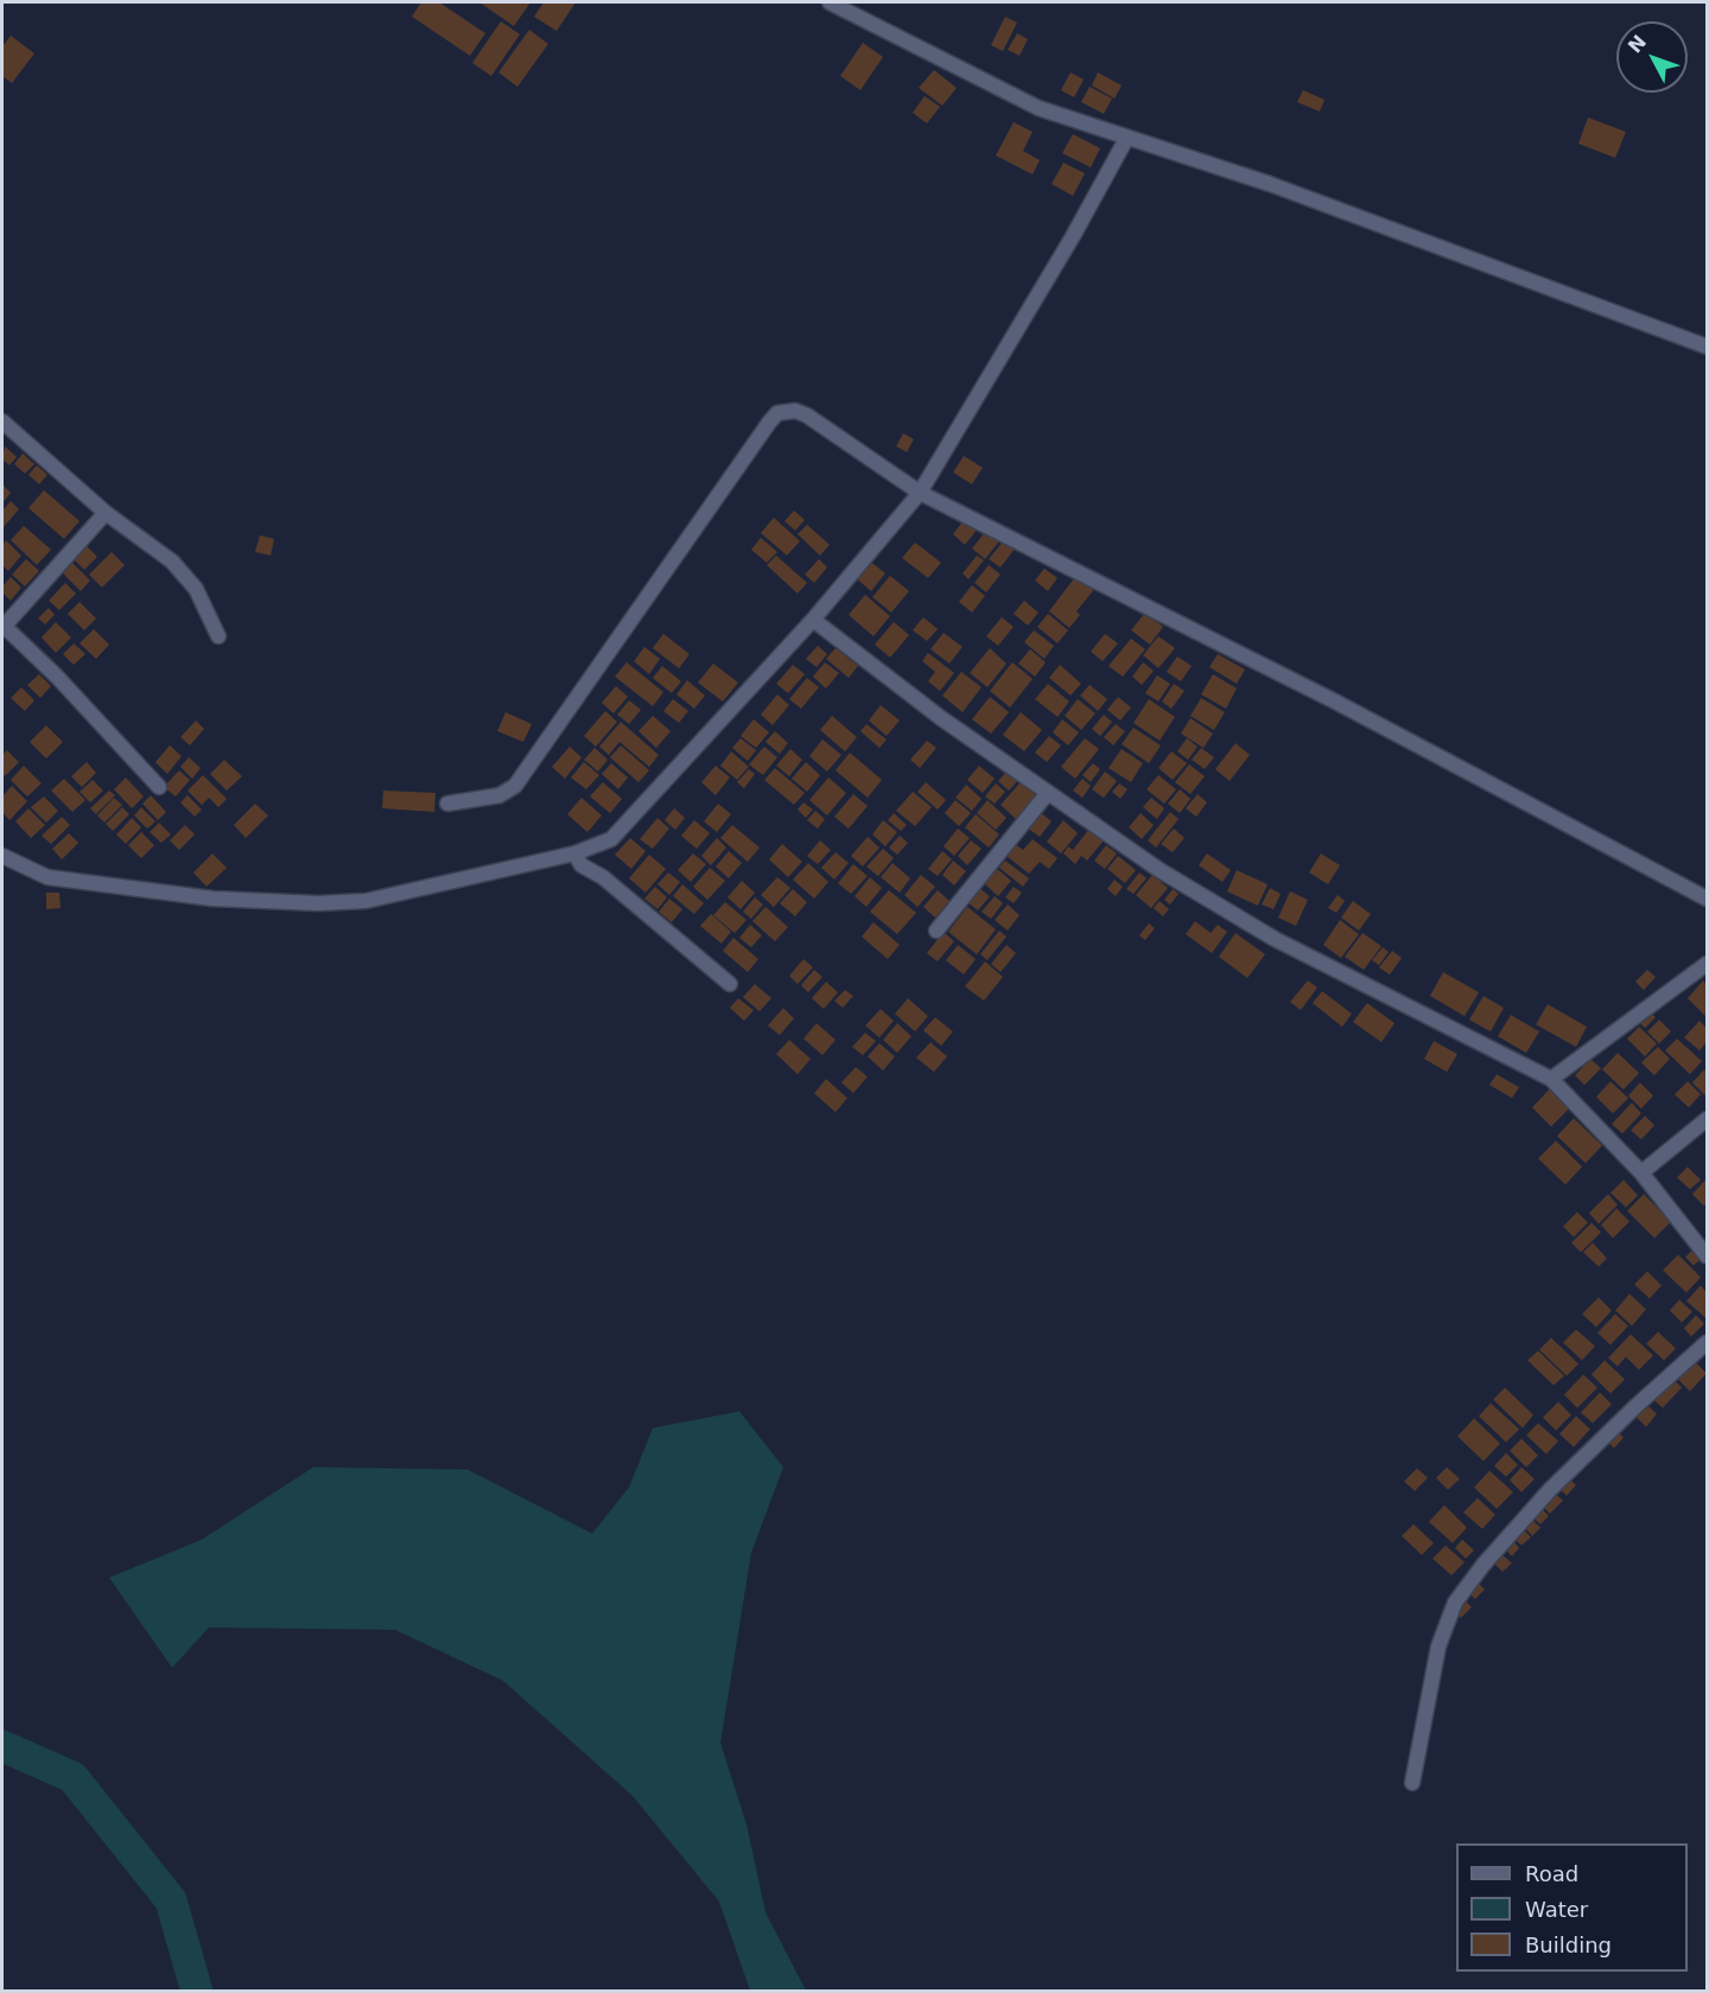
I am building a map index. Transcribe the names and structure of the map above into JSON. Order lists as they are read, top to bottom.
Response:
{
  "legend": ["Road", "Water", "Building"],
  "north": "top left"
}
